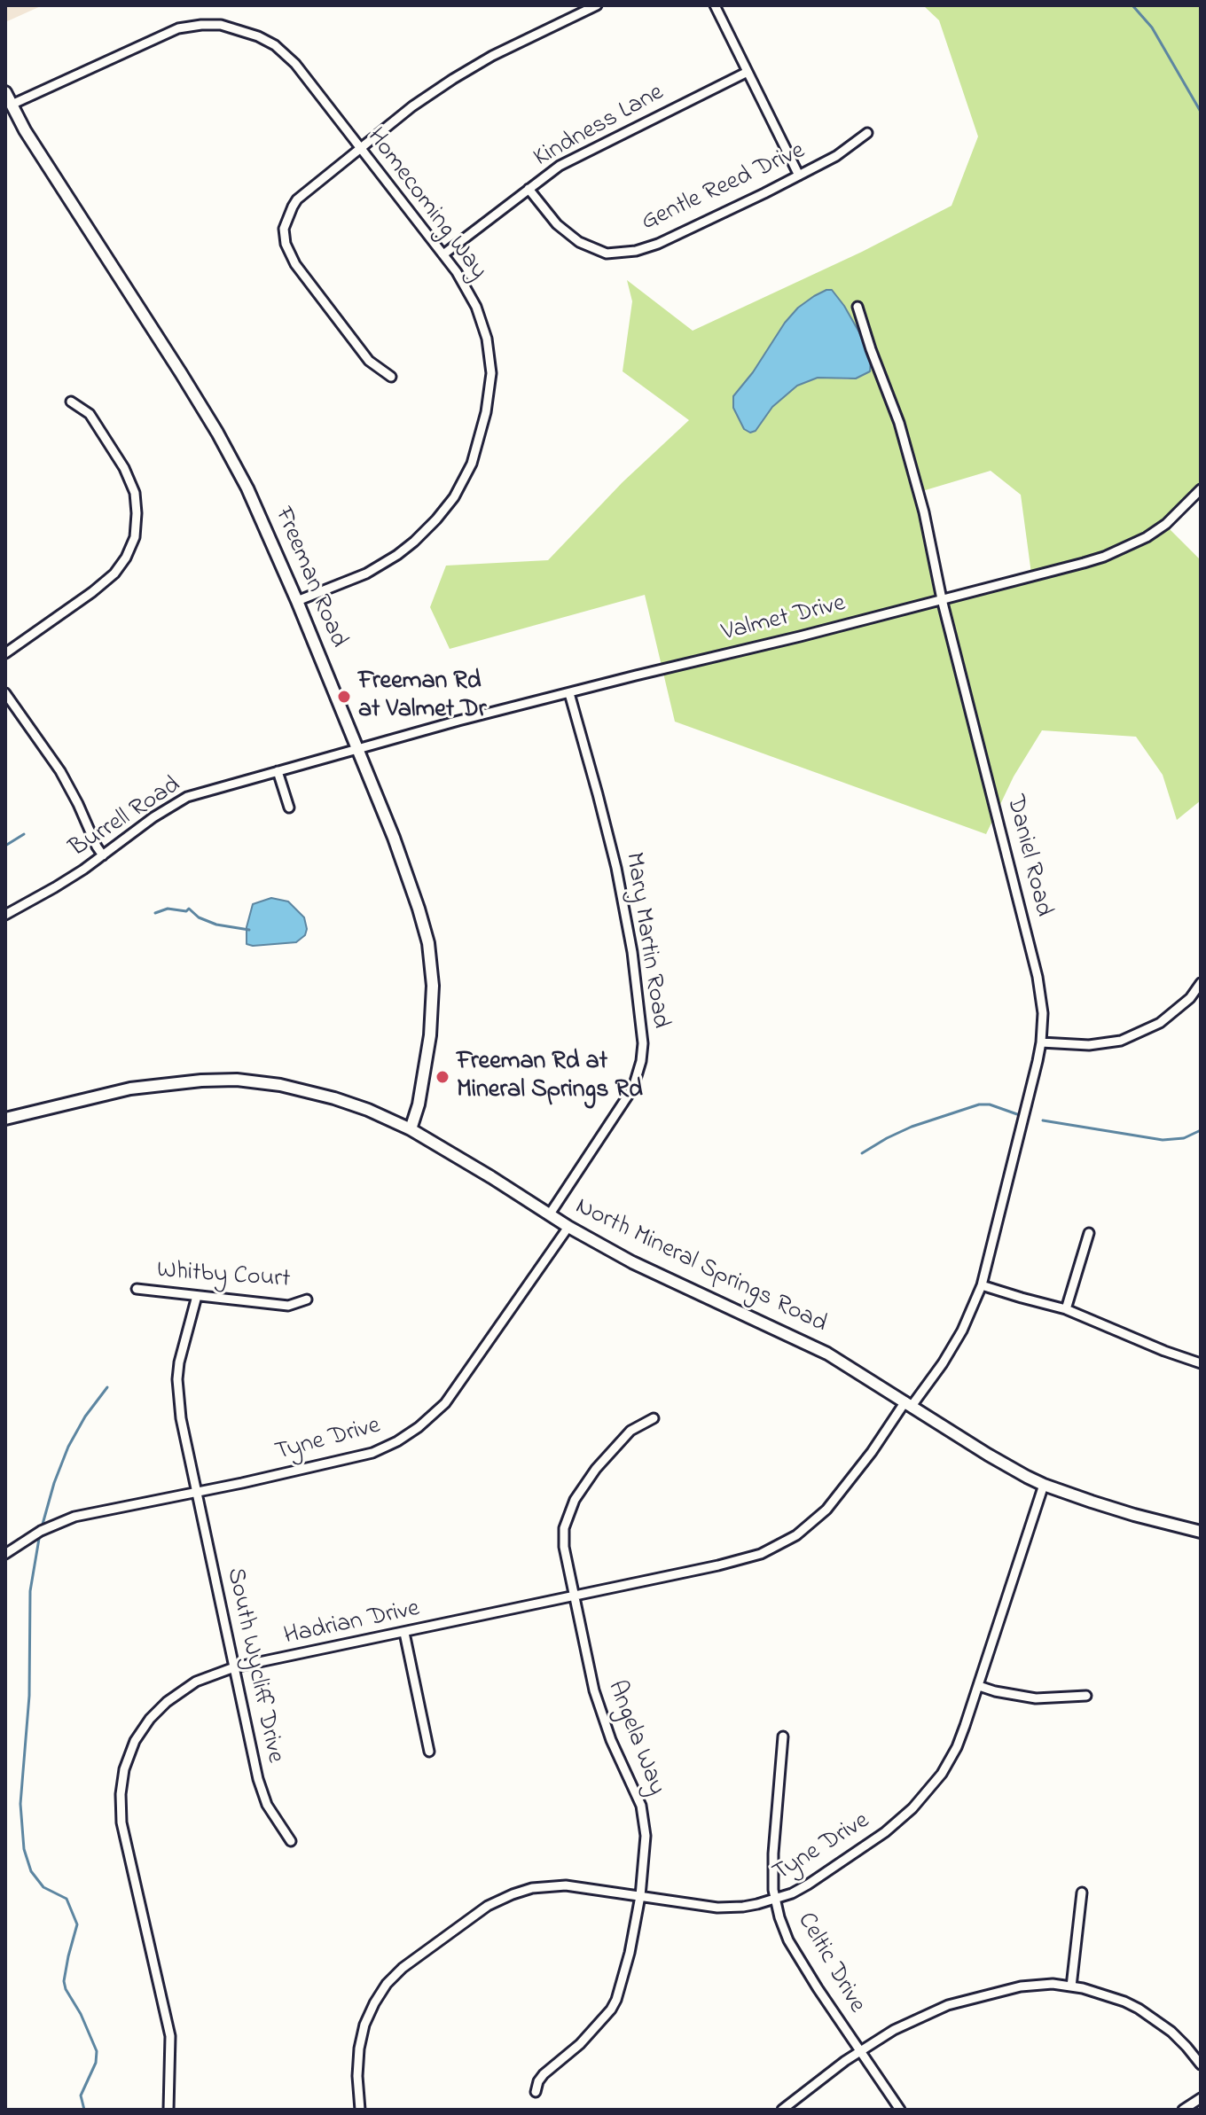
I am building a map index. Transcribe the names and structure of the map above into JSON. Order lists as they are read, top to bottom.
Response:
{
  "streets": {
    "street": [
      "Kindness Lane",
      "Gentle Reed Drive",
      "Homecoming Way",
      "Freeman Road",
      "Valmet Drive",
      "Burrell Road",
      "Daniel Road",
      "Mary Martin Road",
      "North Mineral Springs Road",
      "Whitby Court",
      "Tyne Drive",
      "Hadrian Drive",
      "South Wycliff Drive",
      "Angela Way",
      "Celtic Drive"
    ]
  },
  "crossings": [
    ["Kindness Lane", "Gentle Reed Drive"],
    ["Kindness Lane", "Homecoming Way"],
    ["Homecoming Way", "Freeman Road"],
    ["Freeman Road", "Valmet Drive"],
    ["Freeman Road", "Burrell Road"],
    ["Freeman Road", "North Mineral Springs Road"],
    ["Valmet Drive", "Burrell Road"],
    ["Valmet Drive", "Daniel Road"],
    ["Valmet Drive", "Mary Martin Road"],
    ["Daniel Road", "North Mineral Springs Road"],
    ["Daniel Road", "Hadrian Drive"],
    ["Mary Martin Road", "North Mineral Springs Road"],
    ["North Mineral Springs Road", "Tyne Drive"],
    ["North Mineral Springs Road", "Hadrian Drive"],
    ["Whitby Court", "South Wycliff Drive"],
    ["Tyne Drive", "South Wycliff Drive"],
    ["Tyne Drive", "Angela Way"],
    ["Tyne Drive", "Celtic Drive"],
    ["Hadrian Drive", "South Wycliff Drive"],
    ["Hadrian Drive", "Angela Way"]
  ],
  "places": ["Freeman Rd at Valmet Dr", "Freeman Rd at Mineral Springs Rd"]
}
